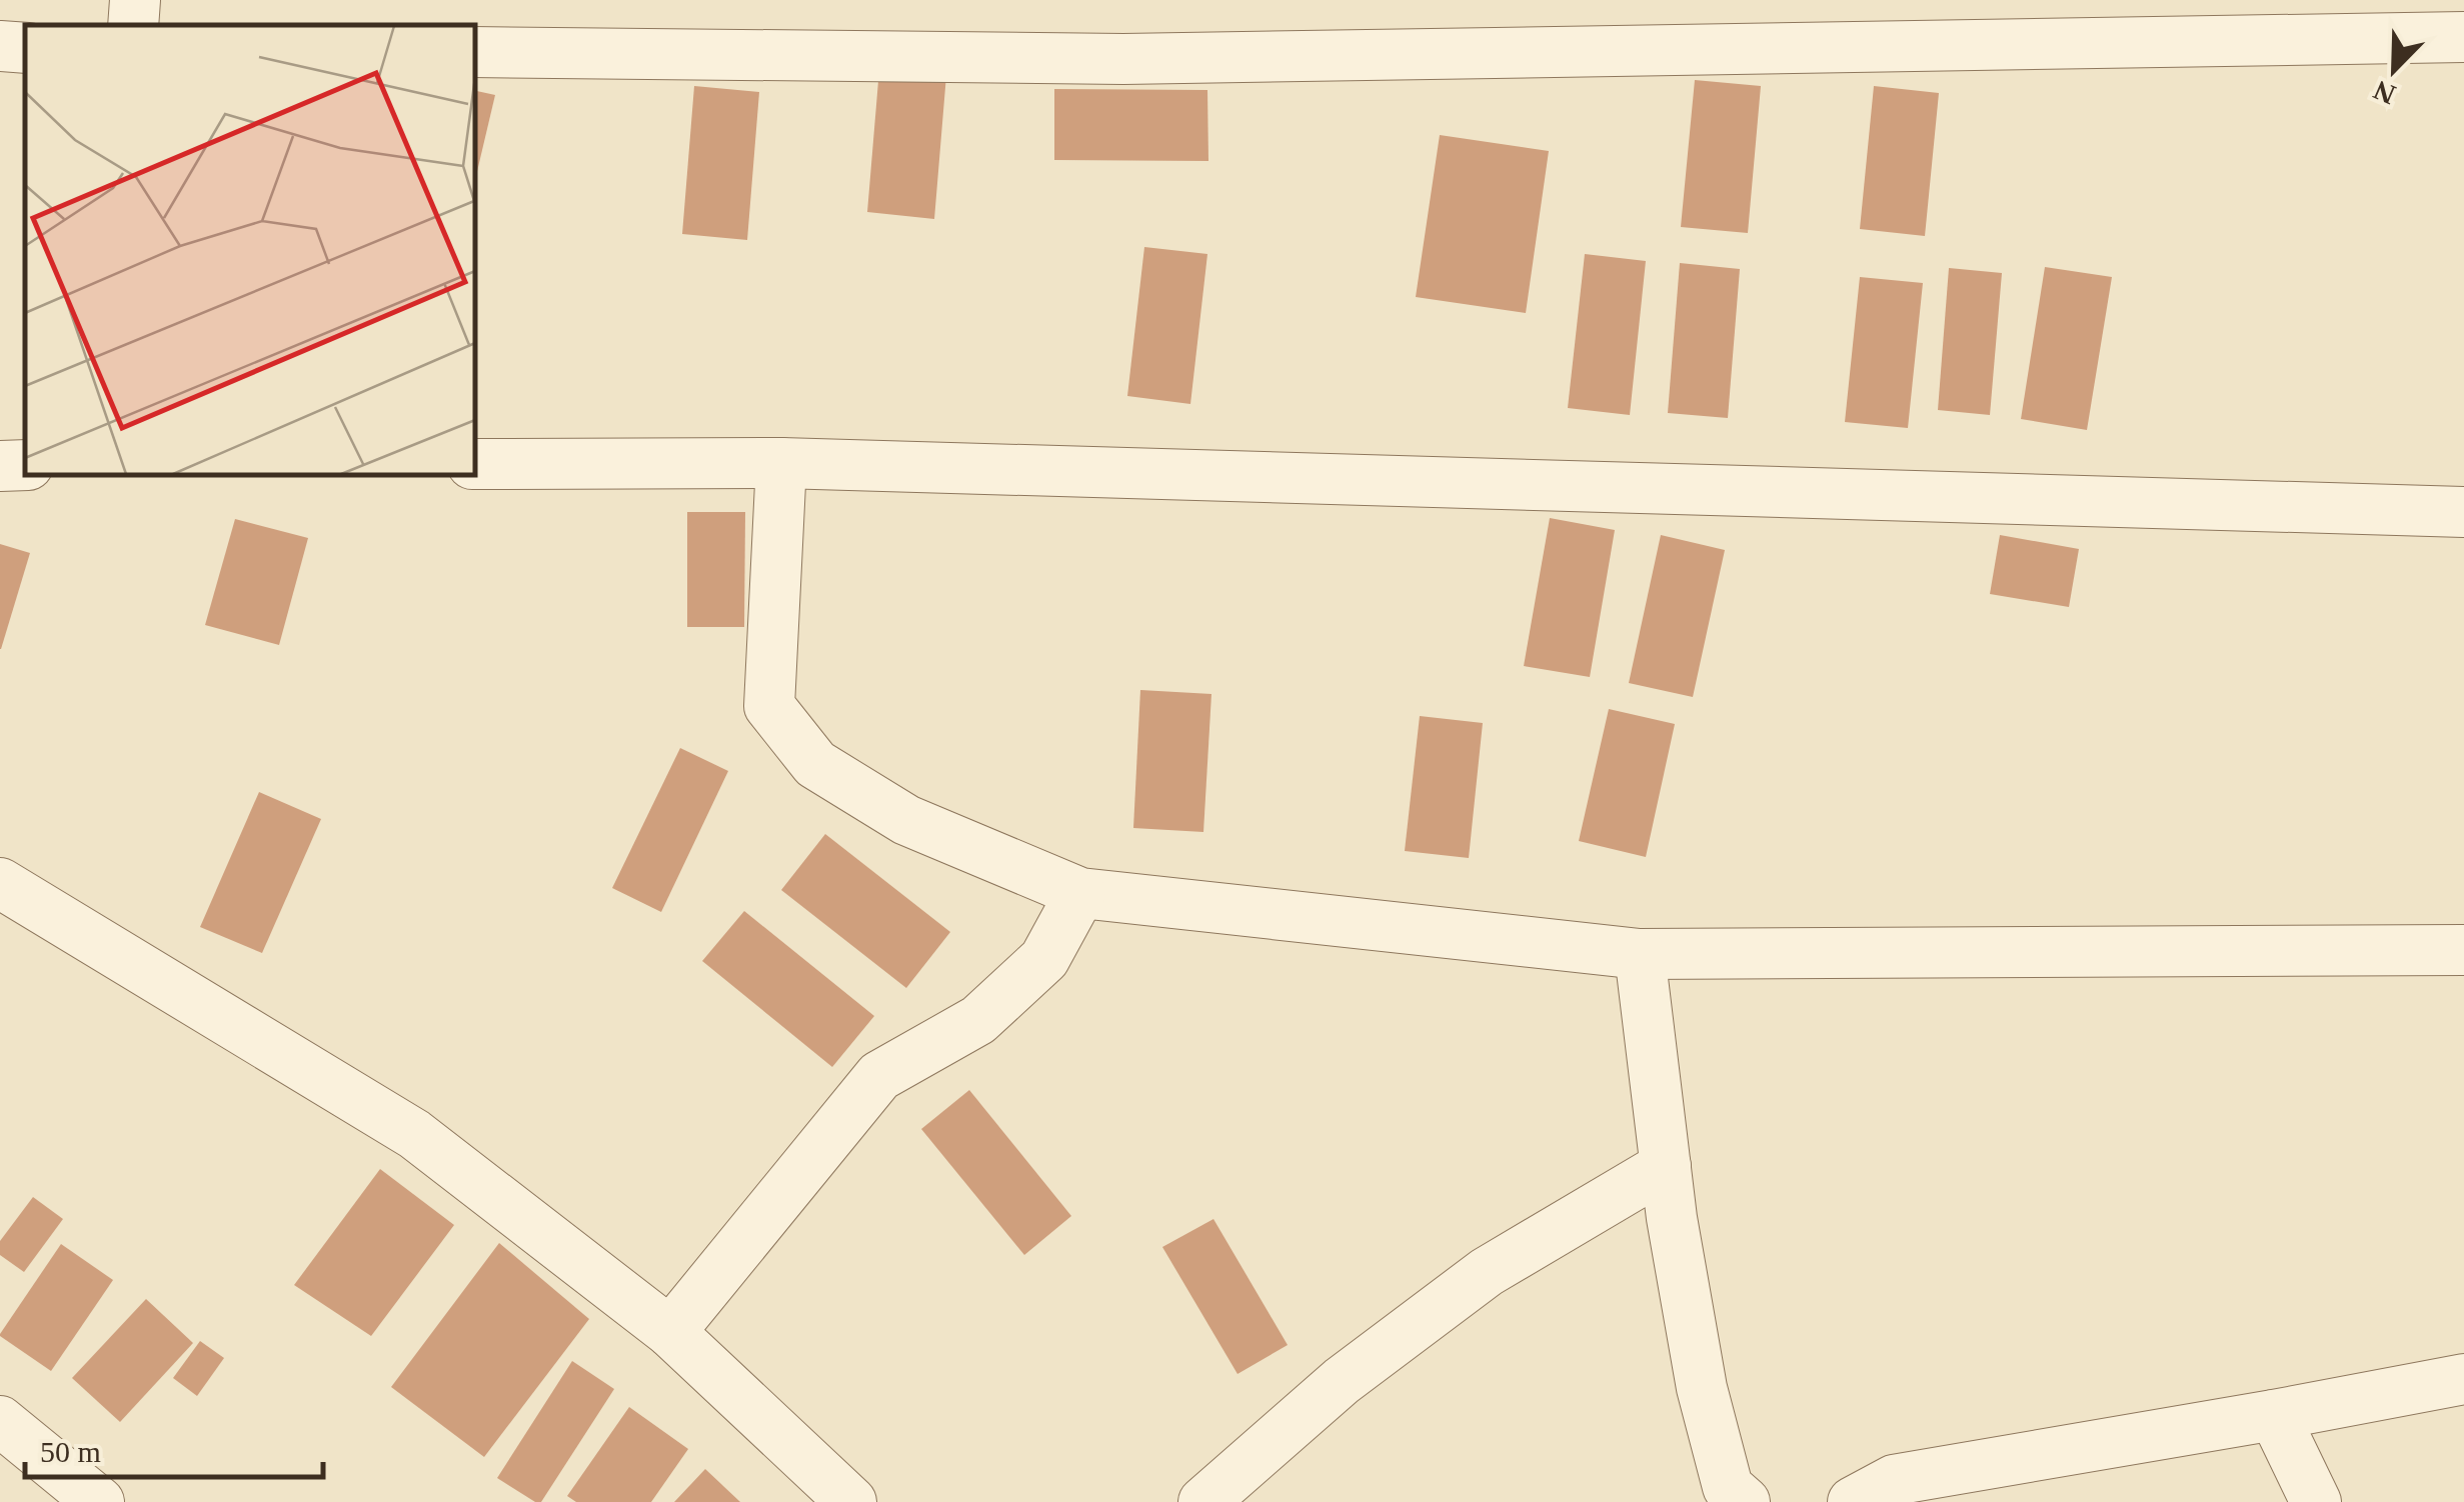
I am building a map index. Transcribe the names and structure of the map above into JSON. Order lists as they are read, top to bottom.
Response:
{
  "scale_bar": "50 m",
  "north": "bottom left"
}
